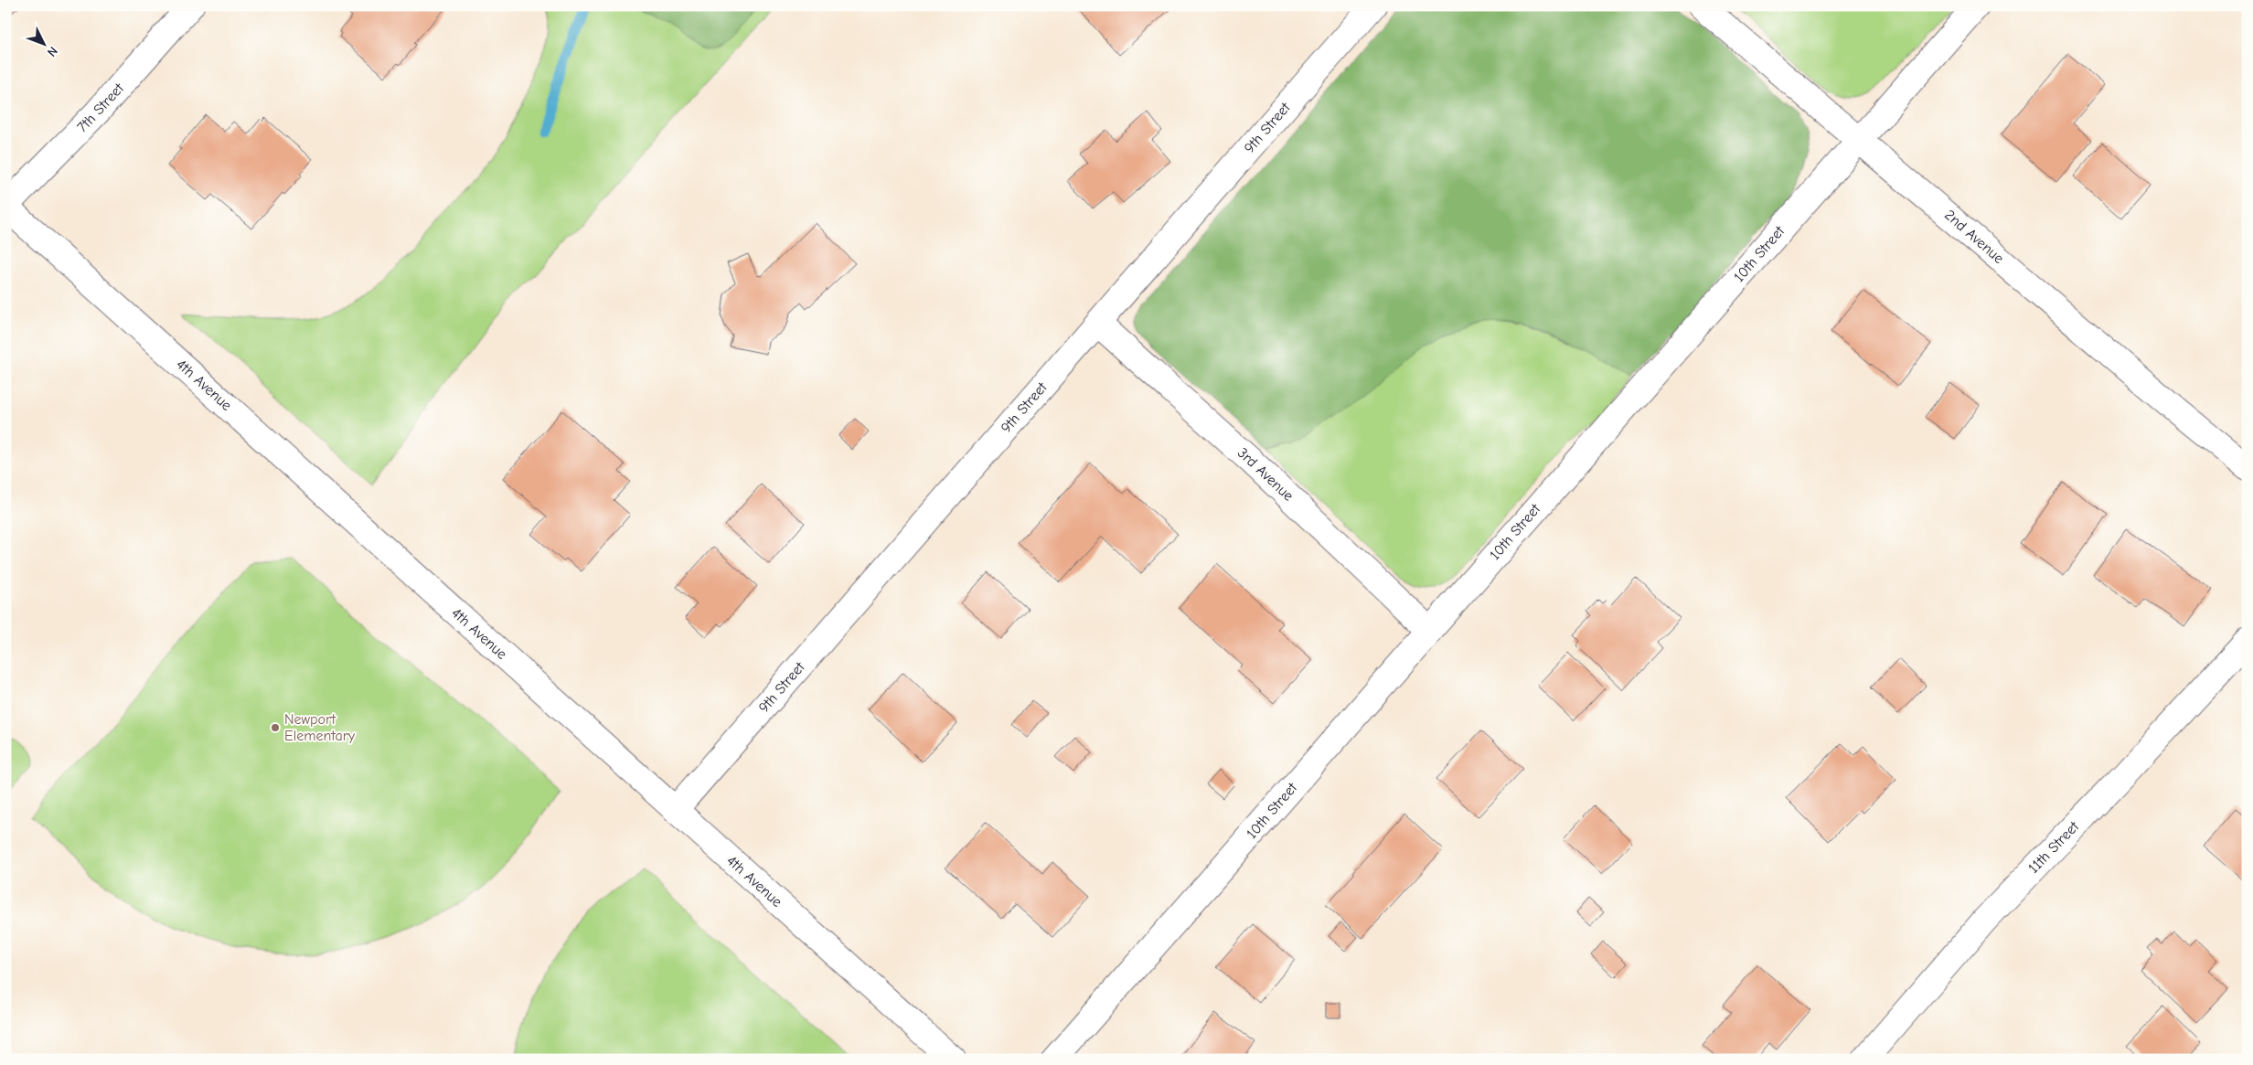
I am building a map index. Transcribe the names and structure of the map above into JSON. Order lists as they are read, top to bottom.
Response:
{
  "streets": {
    "street": [
      "7th Street",
      "9th Street",
      "2nd Avenue",
      "10th Street",
      "4th Avenue",
      "3rd Avenue",
      "11th Street"
    ]
  },
  "crossings": [
    ["7th Street", "4th Avenue"],
    ["9th Street", "4th Avenue"],
    ["9th Street", "3rd Avenue"],
    ["2nd Avenue", "10th Street"],
    ["10th Street", "3rd Avenue"]
  ],
  "places": ["Newport Elementary"],
  "north": "bottom right"
}
